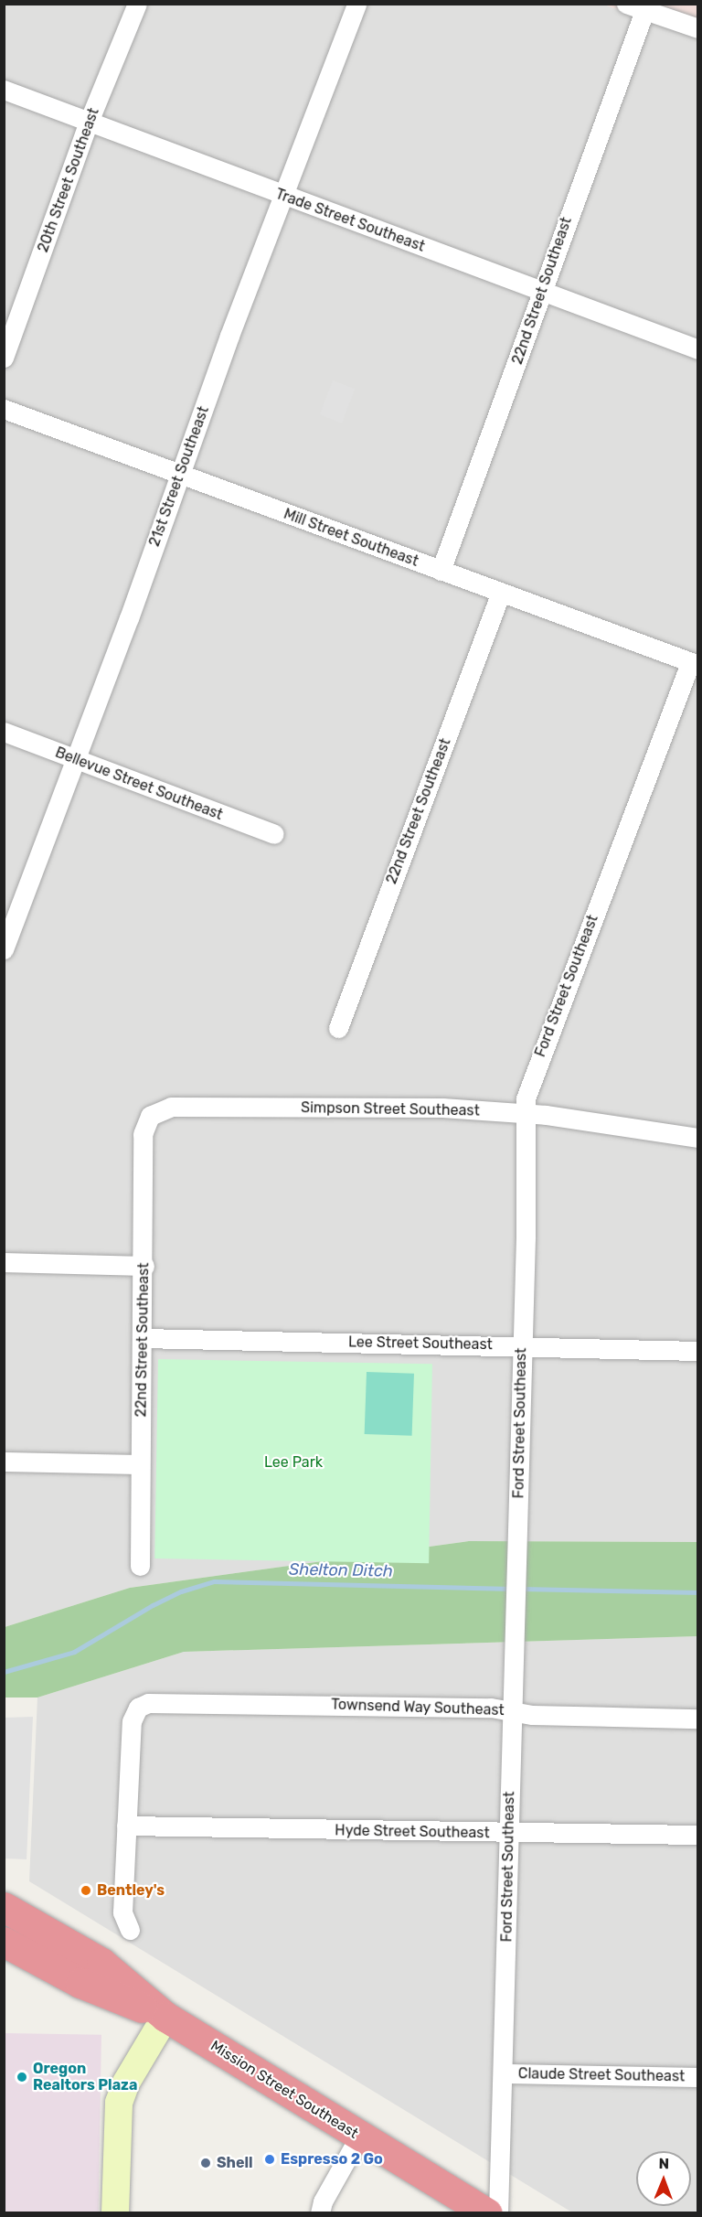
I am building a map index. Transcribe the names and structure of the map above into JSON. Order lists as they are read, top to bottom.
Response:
{
  "streets": {
    "highway": ["Mission Street Southeast"],
    "street": [
      "20th Street Southeast",
      "Trade Street Southeast",
      "22nd Street Southeast",
      "21st Street Southeast",
      "Mill Street Southeast",
      "Bellevue Street Southeast",
      "Ford Street Southeast",
      "Simpson Street Southeast",
      "Lee Street Southeast",
      "Townsend Way Southeast",
      "Hyde Street Southeast",
      "Claude Street Southeast"
    ]
  },
  "crossings": [
    ["20th Street Southeast", "Trade Street Southeast"],
    ["Trade Street Southeast", "22nd Street Southeast"],
    ["Trade Street Southeast", "21st Street Southeast"],
    ["22nd Street Southeast", "Mill Street Southeast"],
    ["22nd Street Southeast", "Simpson Street Southeast"],
    ["22nd Street Southeast", "Lee Street Southeast"],
    ["21st Street Southeast", "Mill Street Southeast"],
    ["21st Street Southeast", "Bellevue Street Southeast"],
    ["Mill Street Southeast", "Ford Street Southeast"],
    ["Ford Street Southeast", "Simpson Street Southeast"],
    ["Ford Street Southeast", "Lee Street Southeast"],
    ["Ford Street Southeast", "Townsend Way Southeast"],
    ["Ford Street Southeast", "Hyde Street Southeast"],
    ["Ford Street Southeast", "Claude Street Southeast"],
    ["Townsend Way Southeast", "Hyde Street Southeast"]
  ],
  "water": ["Shelton Ditch"],
  "parks": ["Lee Park"],
  "places": [
    "Bentley's",
    "Oregon Realtors Plaza",
    "Espresso 2 Go",
    "Shell"
  ],
  "north": "top"
}
